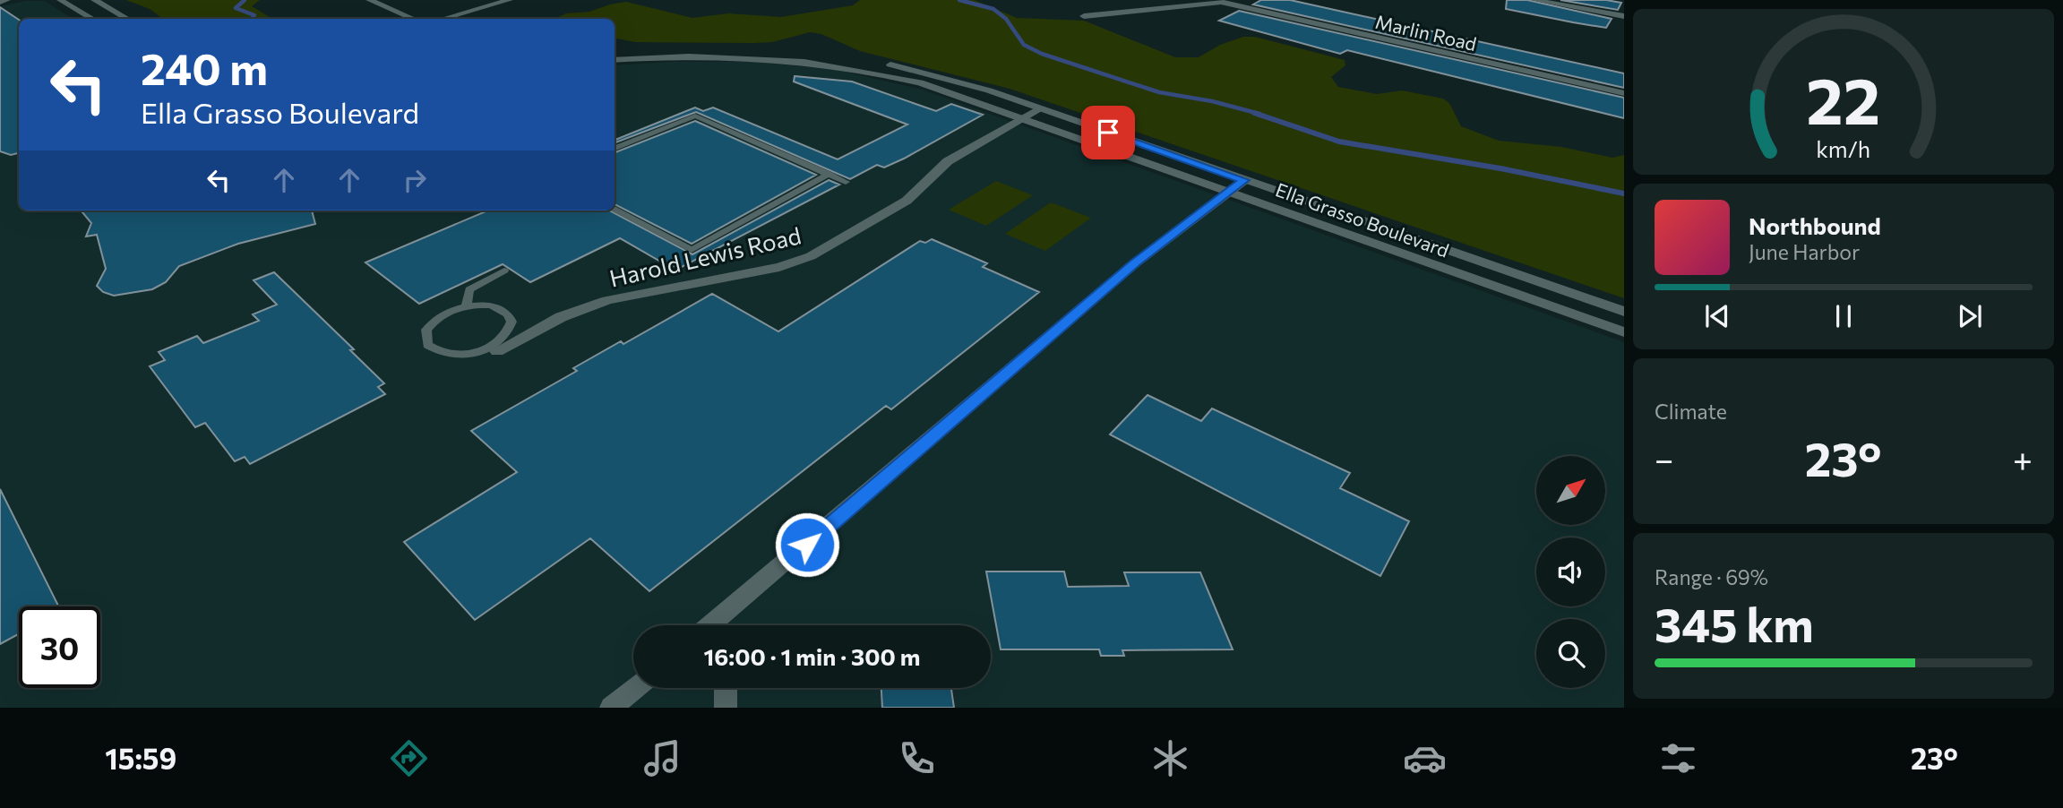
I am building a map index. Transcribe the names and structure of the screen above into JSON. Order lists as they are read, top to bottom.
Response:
{
  "streets": {
    "main road": ["Marlin Road", "Ella Grasso Boulevard", "Harold Lewis Road"]
  },
  "crossings": [
    ["Ella Grasso Boulevard", "Harold Lewis Road"]
  ],
  "north": "top right",
  "page": {
    "turn": ["240 m", "Ella Grasso Boulevard"],
    "song": ["Northbound", "June Harbor"],
    "tile": [
      "Climate",
      ["Range · 69%", "345 km"]
    ],
    "heat": ["−", "23°", "+"],
    "limit": "30",
    "trip": "16:00 · 1 min · 300 m",
    "tabs": ["15:59", "23°"],
    "gauge": ["22", "km/h"]
  }
}
